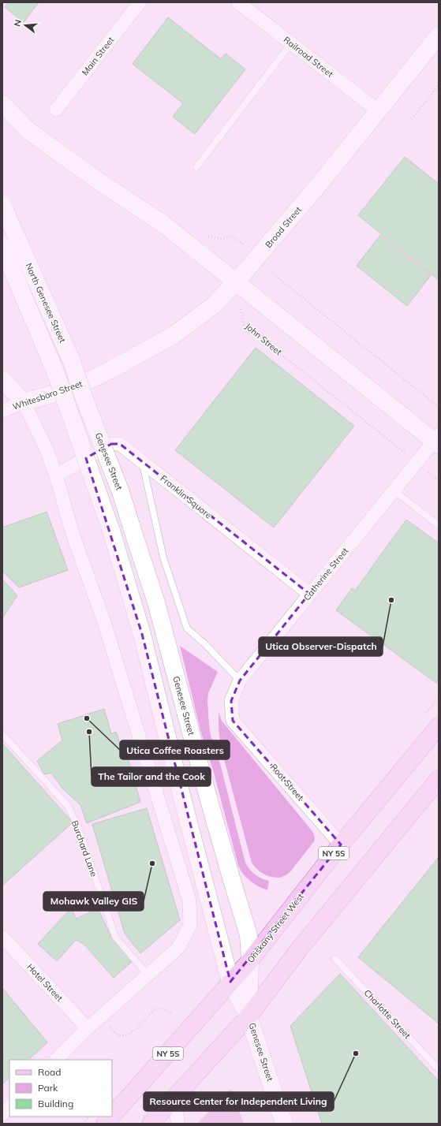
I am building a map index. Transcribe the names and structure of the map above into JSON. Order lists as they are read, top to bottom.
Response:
{
  "streets": {
    "main road": [
      "Broad Street",
      "North Genesee Street",
      "Whitesboro Street",
      "Genesee Street",
      "NY 5S",
      "Oriskany Street West"
    ],
    "street": [
      "Main Street",
      "Railroad Street",
      "Franklin Square",
      "Catherine Street",
      "Root Street",
      "Hotel Street"
    ],
    "lane": ["Burchard Lane", "Charlotte Street"],
    "path": ["John Street"]
  },
  "crossings": [
    ["Railroad Street", "Broad Street"],
    ["Broad Street", "John Street"],
    ["Broad Street", "Whitesboro Street"],
    ["North Genesee Street", "Genesee Street"],
    ["John Street", "Catherine Street"],
    ["Genesee Street", "Oriskany Street West"],
    ["Franklin Square", "Catherine Street"],
    ["Catherine Street", "Root Street"],
    ["Root Street", "Oriskany Street West"]
  ],
  "places": [
    "Utica Observer-Dispatch",
    "Utica Coffee Roasters",
    "The Tailor and the Cook",
    "Mohawk Valley GIS",
    "Resource Center for Independent Living"
  ],
  "legend": ["Road", "Park", "Building"],
  "north": "left"
}
